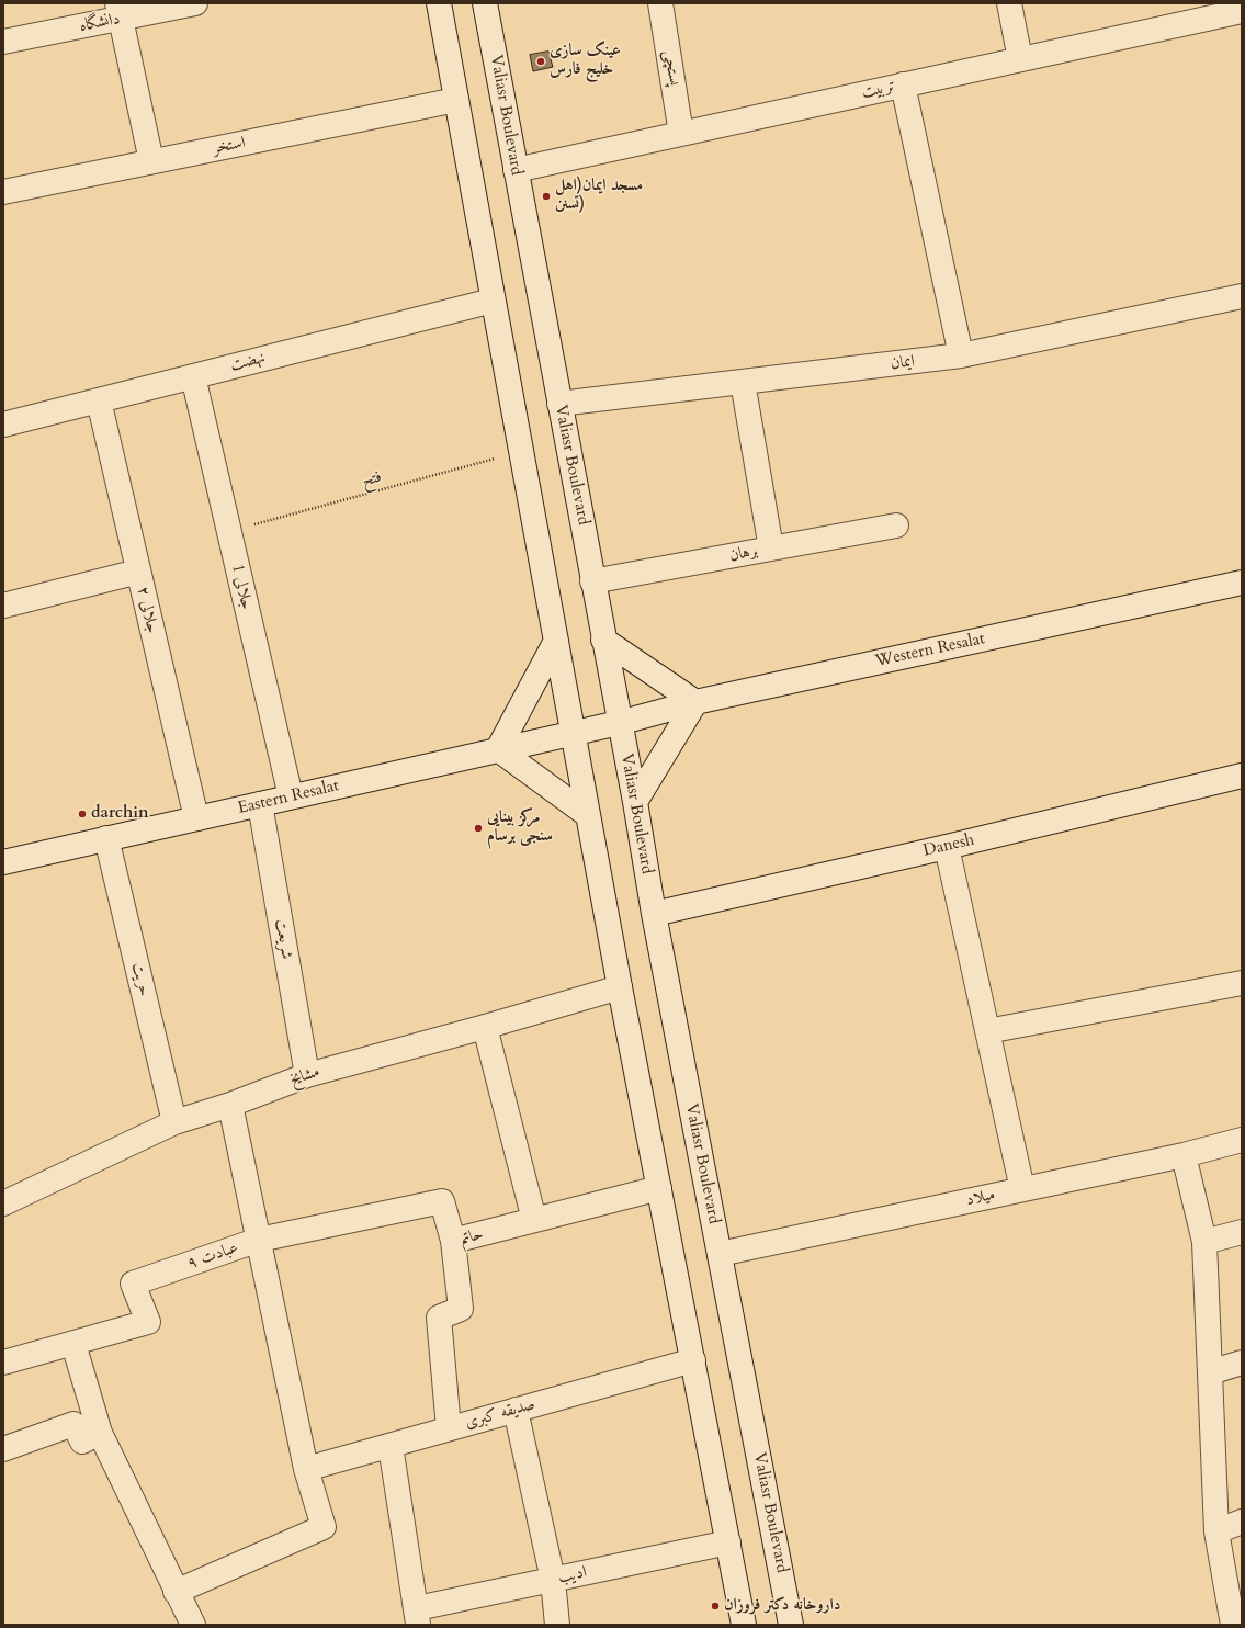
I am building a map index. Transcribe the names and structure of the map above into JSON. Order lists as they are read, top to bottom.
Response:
{
  "streets": {
    "street": [
      "دانشگاه",
      "پستچی",
      "تربیت",
      "Valiasr Boulevard",
      "استخر",
      "نهضت",
      "ایمان",
      "برهان",
      "جلالی 1",
      "جلالی ۲",
      "Western Resalat",
      "Eastern Resalat",
      "Danesh",
      "شریعت",
      "حریت",
      "مشایخ",
      "میلاد",
      "حاتم",
      "عبادت ۹",
      "صدیقه کبری",
      "ادیب"
    ],
    "path": ["فتح"]
  },
  "crossings": [
    ["پستچی", "تربیت"],
    ["تربیت", "Valiasr Boulevard"],
    ["Valiasr Boulevard", "ایمان"],
    ["Valiasr Boulevard", "برهان"],
    ["Valiasr Boulevard", "Western Resalat"],
    ["Valiasr Boulevard", "Danesh"],
    ["Valiasr Boulevard", "میلاد"],
    ["نهضت", "جلالی 1"],
    ["نهضت", "جلالی ۲"],
    ["فتح", "جلالی 1"],
    ["جلالی 1", "Eastern Resalat"],
    ["جلالی ۲", "Eastern Resalat"],
    ["Western Resalat", "Eastern Resalat"],
    ["Eastern Resalat", "شریعت"],
    ["Eastern Resalat", "حریت"],
    ["شریعت", "مشایخ"],
    ["حریت", "مشایخ"],
    ["حاتم", "عبادت ۹"],
    ["حاتم", "صدیقه کبری"]
  ],
  "places": [
    "عینک سازی خلیج فارس",
    "مسجد ایمان(اهل تسنن)",
    "darchin",
    "مرکز بینایی سنجی برسام",
    "داروخانه دکتر فروزان"
  ]
}
